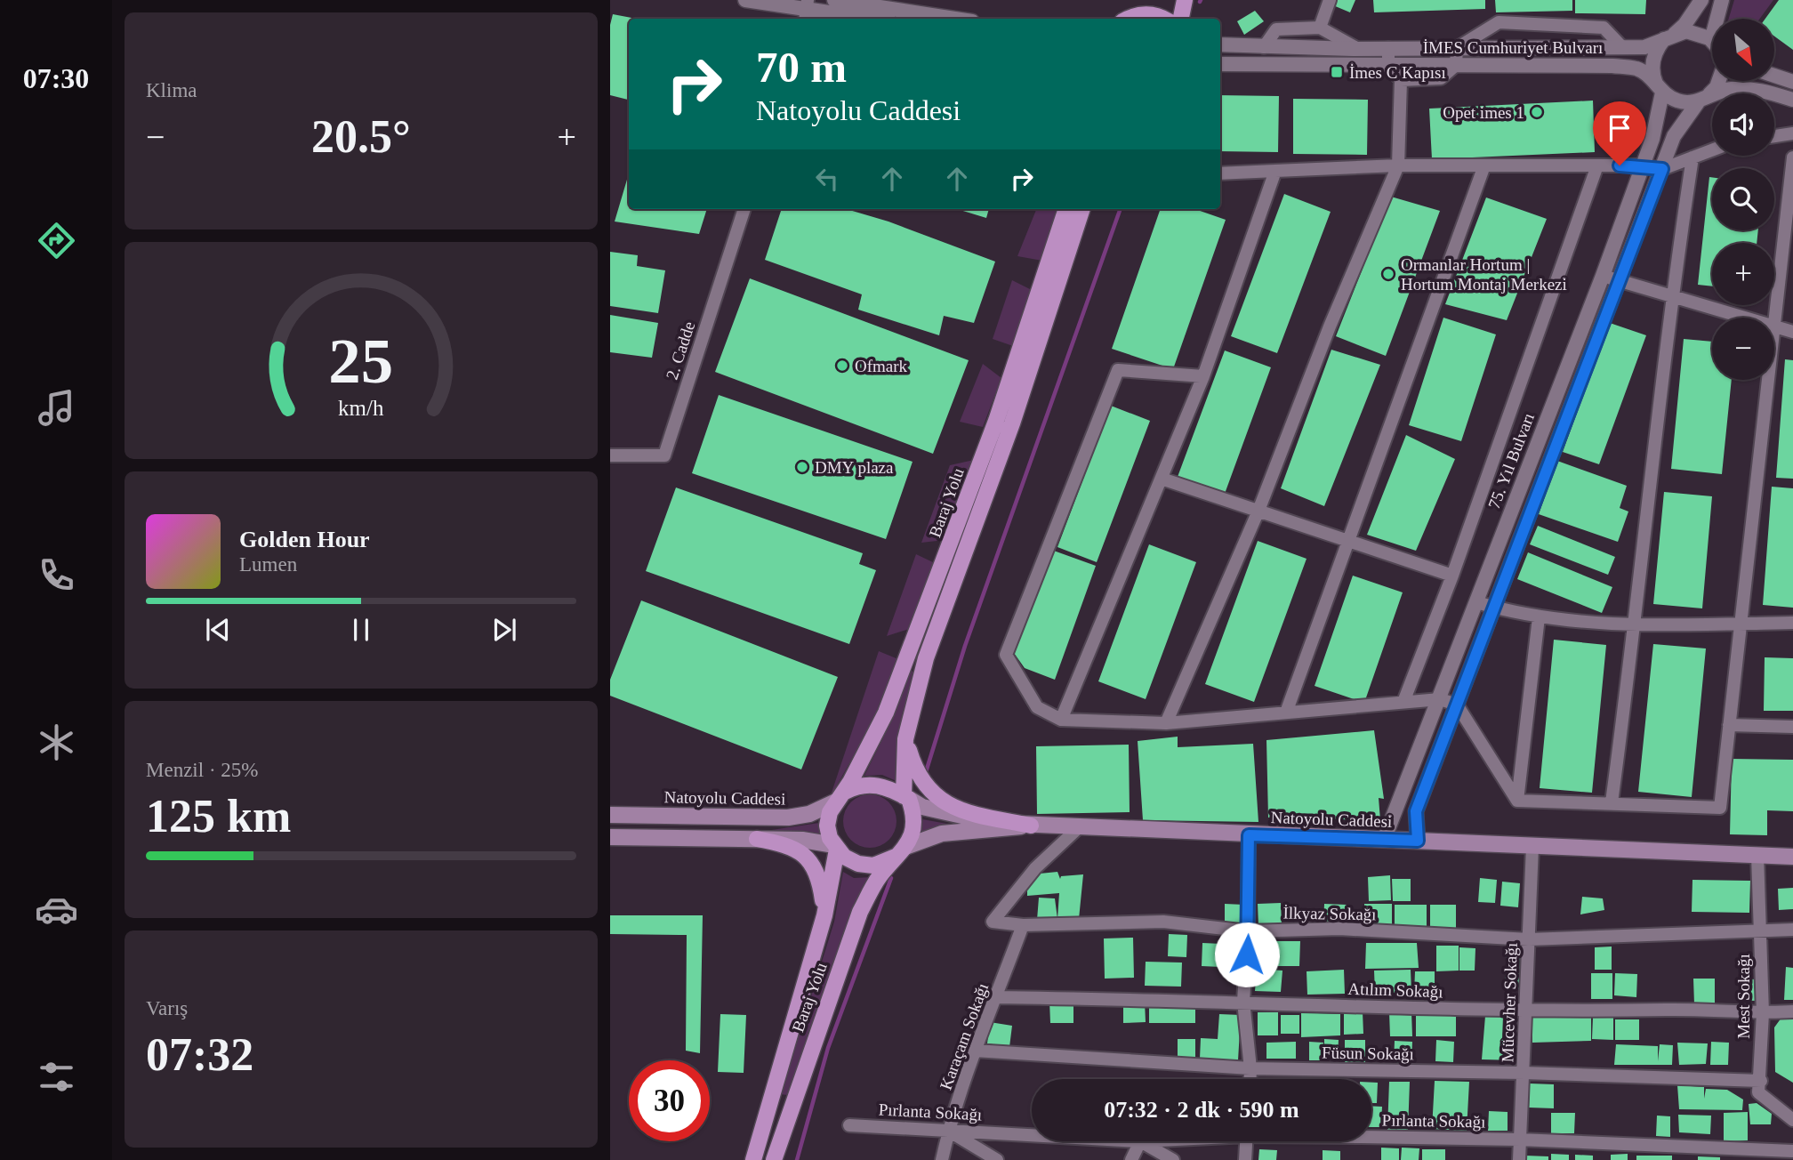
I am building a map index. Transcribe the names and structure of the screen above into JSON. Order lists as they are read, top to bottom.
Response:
{
  "streets": {
    "main road": ["Baraj Yolu", "Natoyolu Caddesi"],
    "street": [
      "İMES Cumhuriyet Bulvarı",
      "2. Cadde",
      "75. Yıl Bulvarı",
      "İlkyaz Sokağı",
      "Atılım Sokağı",
      "Mest Sokağı",
      "Mücevher Sokağı",
      "Karaçam Sokağı",
      "Füsun Sokağı",
      "Pırlanta Sokağı"
    ]
  },
  "crossings": [
    ["İMES Cumhuriyet Bulvarı", "75. Yıl Bulvarı"],
    ["75. Yıl Bulvarı", "Natoyolu Caddesi"],
    ["Baraj Yolu", "Natoyolu Caddesi"],
    ["Natoyolu Caddesi", "İlkyaz Sokağı"],
    ["Natoyolu Caddesi", "Mest Sokağı"],
    ["Natoyolu Caddesi", "Mücevher Sokağı"],
    ["İlkyaz Sokağı", "Mest Sokağı"],
    ["İlkyaz Sokağı", "Mücevher Sokağı"],
    ["İlkyaz Sokağı", "Karaçam Sokağı"],
    ["Atılım Sokağı", "Mest Sokağı"],
    ["Atılım Sokağı", "Mücevher Sokağı"],
    ["Atılım Sokağı", "Karaçam Sokağı"],
    ["Mest Sokağı", "Füsun Sokağı"],
    ["Mücevher Sokağı", "Füsun Sokağı"],
    ["Mücevher Sokağı", "Pırlanta Sokağı"],
    ["Karaçam Sokağı", "Füsun Sokağı"],
    ["Karaçam Sokağı", "Pırlanta Sokağı"]
  ],
  "places": {
    "transit": ["İmes C Kapısı"],
    "other": [
      "Opet imes 1",
      "Ormanlar Hortum | Hortum Montaj Merkezi",
      "Ofmark",
      "DMY plaza"
    ]
  },
  "north": "bottom right",
  "page": {
    "tabs": "07:30",
    "tile": [
      "Klima",
      ["Menzil · 25%", "125 km"],
      ["Varış", "07:32"]
    ],
    "map_buttons": ["+", "−"],
    "turn": ["70 m", "Natoyolu Caddesi"],
    "heat": ["−", "20.5°", "+"],
    "song": ["Golden Hour", "Lumen"],
    "limit": "30",
    "trip": "07:32 · 2 dk · 590 m",
    "gauge": ["25", "km/h"]
  }
}
